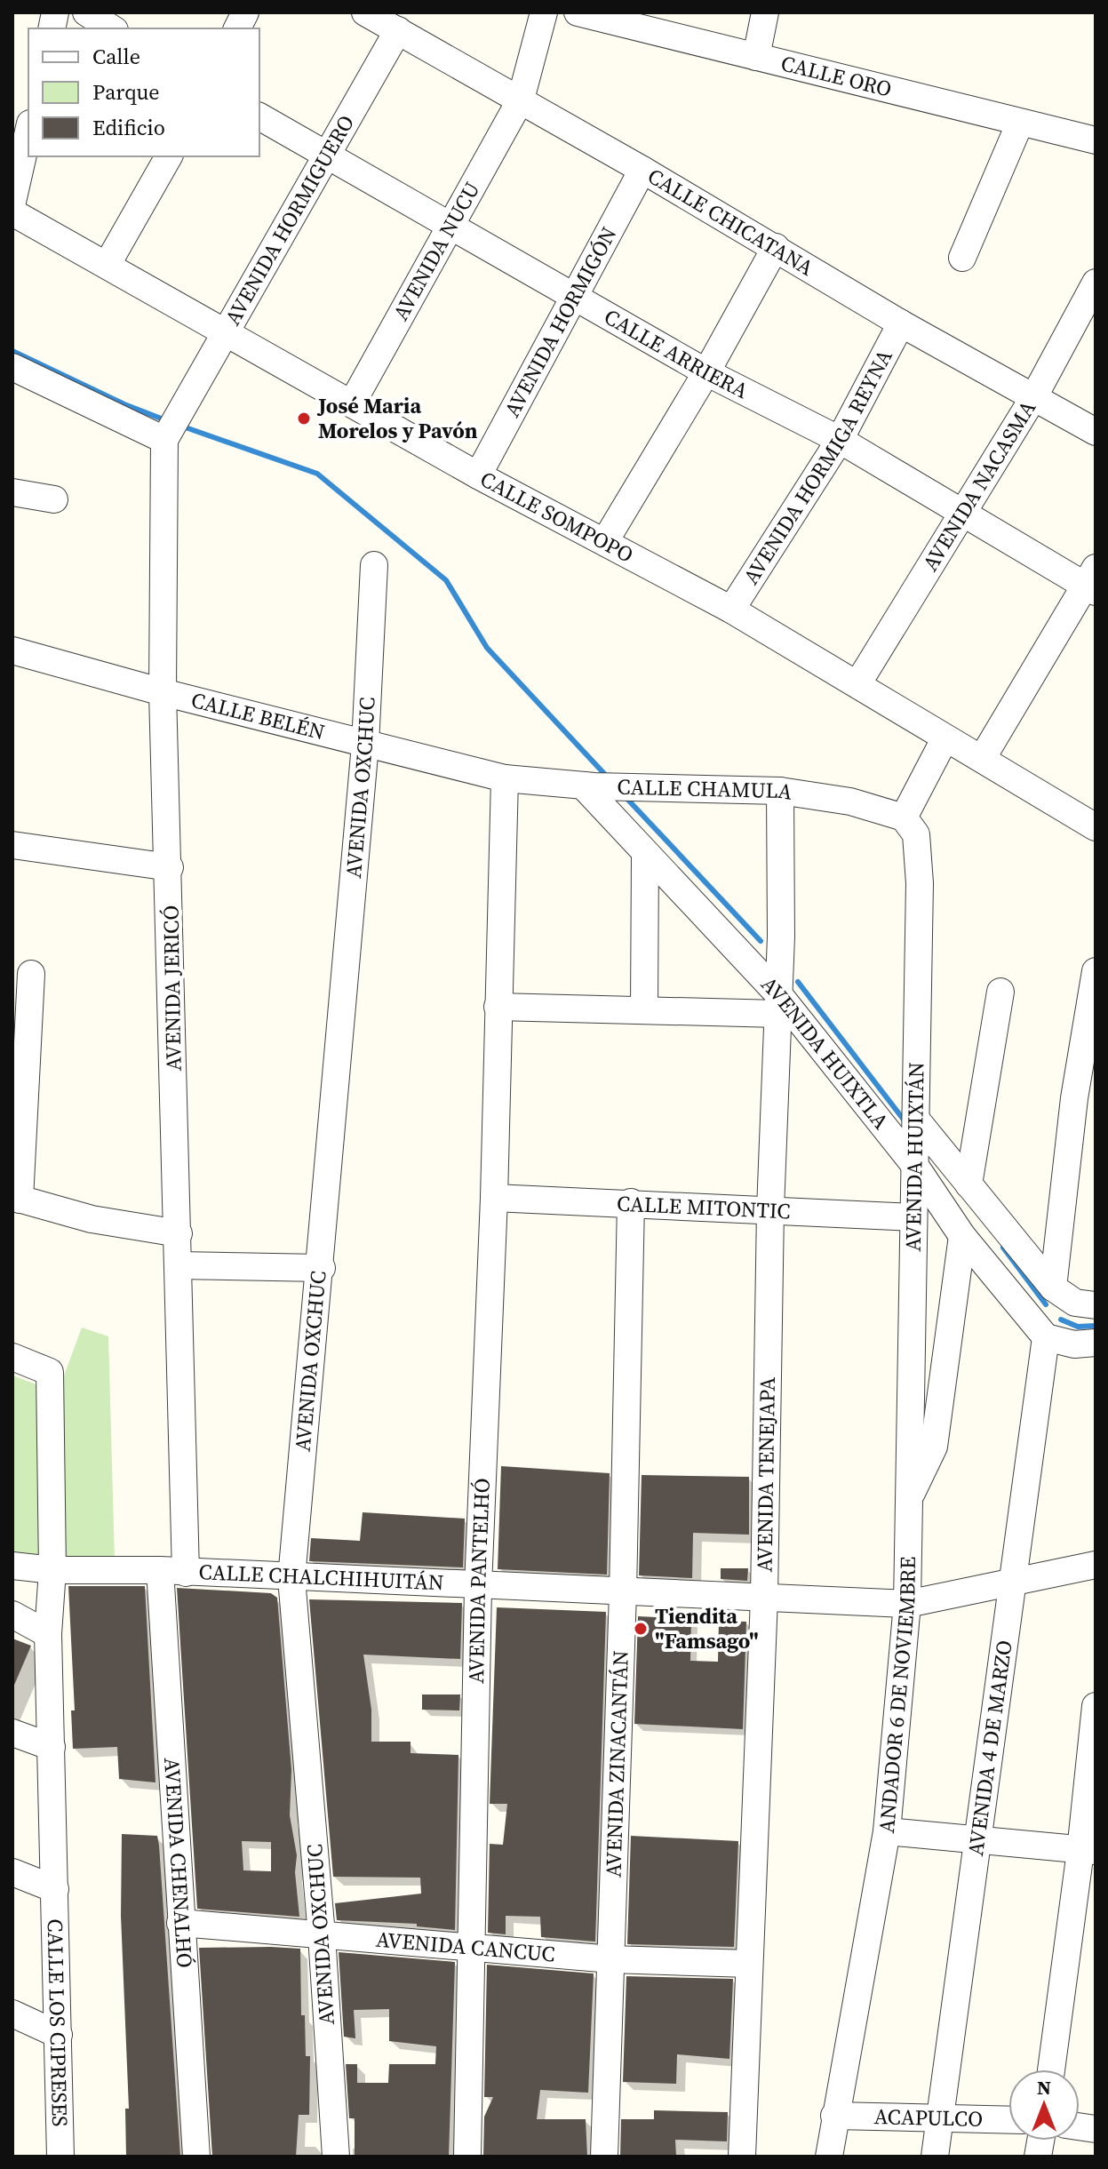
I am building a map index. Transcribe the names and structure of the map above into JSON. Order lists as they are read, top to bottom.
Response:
{
  "streets": {
    "street": [
      "CALLE ORO",
      "AVENIDA HORMIGUERO",
      "CALLE CHICATANA",
      "AVENIDA NUCU",
      "AVENIDA HORMIGÓN",
      "CALLE ARRIERA",
      "AVENIDA HORMIGA REYNA",
      "AVENIDA NACASMA",
      "CALLE SOMPOPO",
      "CALLE BELÉN",
      "AVENIDA OXCHUC",
      "CALLE CHAMULA",
      "AVENIDA JERICÓ",
      "AVENIDA HUIXTLA",
      "AVENIDA HUIXTÁN",
      "CALLE MITONTIC",
      "AVENIDA TENEJAPA",
      "CALLE CHALCHIHUITÁN",
      "AVENIDA PANTELHÓ",
      "ANDADOR 6 DE NOVIEMBRE",
      "AVENIDA 4 DE MARZO",
      "AVENIDA ZINACANTÁN",
      "AVENIDA CHENALHÓ",
      "AVENIDA CANCUC",
      "CALLE LOS CIPRESES",
      "ACAPULCO"
    ]
  },
  "crossings": [
    ["AVENIDA HORMIGUERO", "CALLE CHICATANA"],
    ["AVENIDA HORMIGUERO", "CALLE ARRIERA"],
    ["AVENIDA HORMIGUERO", "CALLE SOMPOPO"],
    ["AVENIDA HORMIGUERO", "AVENIDA JERICÓ"],
    ["CALLE CHICATANA", "AVENIDA NUCU"],
    ["CALLE CHICATANA", "AVENIDA HORMIGÓN"],
    ["CALLE CHICATANA", "AVENIDA HORMIGA REYNA"],
    ["CALLE CHICATANA", "AVENIDA NACASMA"],
    ["AVENIDA NUCU", "CALLE ARRIERA"],
    ["AVENIDA NUCU", "CALLE SOMPOPO"],
    ["AVENIDA HORMIGÓN", "CALLE ARRIERA"],
    ["AVENIDA HORMIGÓN", "CALLE SOMPOPO"],
    ["CALLE ARRIERA", "AVENIDA HORMIGA REYNA"],
    ["CALLE ARRIERA", "AVENIDA NACASMA"],
    ["AVENIDA HORMIGA REYNA", "CALLE SOMPOPO"],
    ["AVENIDA NACASMA", "CALLE SOMPOPO"],
    ["CALLE BELÉN", "AVENIDA OXCHUC"],
    ["CALLE BELÉN", "CALLE CHAMULA"],
    ["CALLE BELÉN", "AVENIDA JERICÓ"],
    ["AVENIDA OXCHUC", "CALLE CHALCHIHUITÁN"],
    ["AVENIDA OXCHUC", "AVENIDA CANCUC"],
    ["CALLE CHAMULA", "AVENIDA HUIXTLA"],
    ["CALLE CHAMULA", "AVENIDA HUIXTÁN"],
    ["CALLE CHAMULA", "AVENIDA TENEJAPA"],
    ["AVENIDA JERICÓ", "CALLE CHALCHIHUITÁN"],
    ["AVENIDA JERICÓ", "AVENIDA CHENALHÓ"],
    ["AVENIDA HUIXTLA", "AVENIDA HUIXTÁN"],
    ["AVENIDA HUIXTLA", "AVENIDA TENEJAPA"],
    ["AVENIDA HUIXTLA", "ANDADOR 6 DE NOVIEMBRE"],
    ["AVENIDA HUIXTLA", "AVENIDA 4 DE MARZO"],
    ["AVENIDA HUIXTÁN", "CALLE MITONTIC"],
    ["AVENIDA HUIXTÁN", "ANDADOR 6 DE NOVIEMBRE"],
    ["CALLE MITONTIC", "AVENIDA TENEJAPA"],
    ["CALLE MITONTIC", "AVENIDA PANTELHÓ"],
    ["CALLE MITONTIC", "AVENIDA ZINACANTÁN"],
    ["AVENIDA TENEJAPA", "CALLE CHALCHIHUITÁN"],
    ["AVENIDA TENEJAPA", "AVENIDA CANCUC"],
    ["CALLE CHALCHIHUITÁN", "AVENIDA PANTELHÓ"],
    ["CALLE CHALCHIHUITÁN", "ANDADOR 6 DE NOVIEMBRE"],
    ["CALLE CHALCHIHUITÁN", "AVENIDA 4 DE MARZO"],
    ["CALLE CHALCHIHUITÁN", "AVENIDA ZINACANTÁN"],
    ["CALLE CHALCHIHUITÁN", "AVENIDA CHENALHÓ"],
    ["CALLE CHALCHIHUITÁN", "CALLE LOS CIPRESES"],
    ["AVENIDA PANTELHÓ", "AVENIDA CANCUC"],
    ["ANDADOR 6 DE NOVIEMBRE", "ACAPULCO"],
    ["AVENIDA 4 DE MARZO", "ACAPULCO"],
    ["AVENIDA ZINACANTÁN", "AVENIDA CANCUC"],
    ["AVENIDA CHENALHÓ", "AVENIDA CANCUC"]
  ],
  "places": ["José Maria Morelos y Pavón", "Tiendita \"Famsago\""],
  "legend": ["Calle", "Parque", "Edificio"],
  "north": "top"
}
